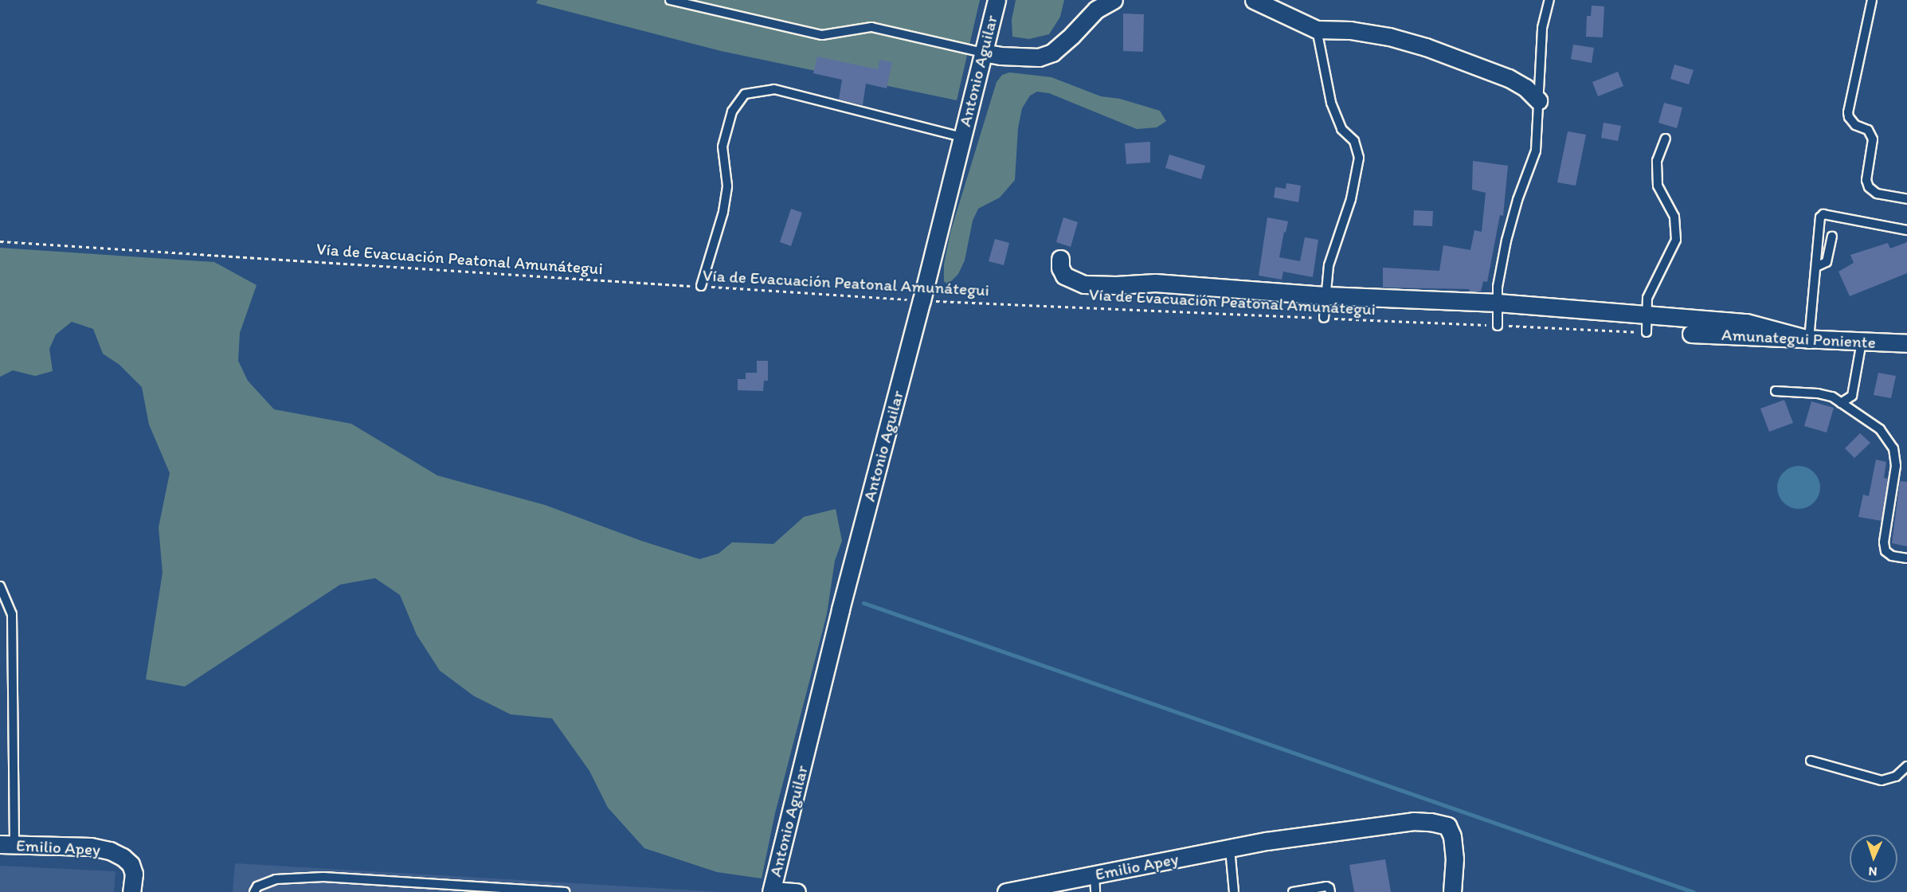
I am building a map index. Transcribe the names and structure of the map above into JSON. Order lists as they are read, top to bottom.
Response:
{
  "streets": {
    "street": ["Antonio Aguilar", "Amunategui Poniente", "Emilio Apey"],
    "path": ["Vía de Evacuación Peatonal Amunátegui"]
  },
  "crossings": [
    ["Antonio Aguilar", "Vía de Evacuación Peatonal Amunátegui"]
  ],
  "north": "bottom"
}
